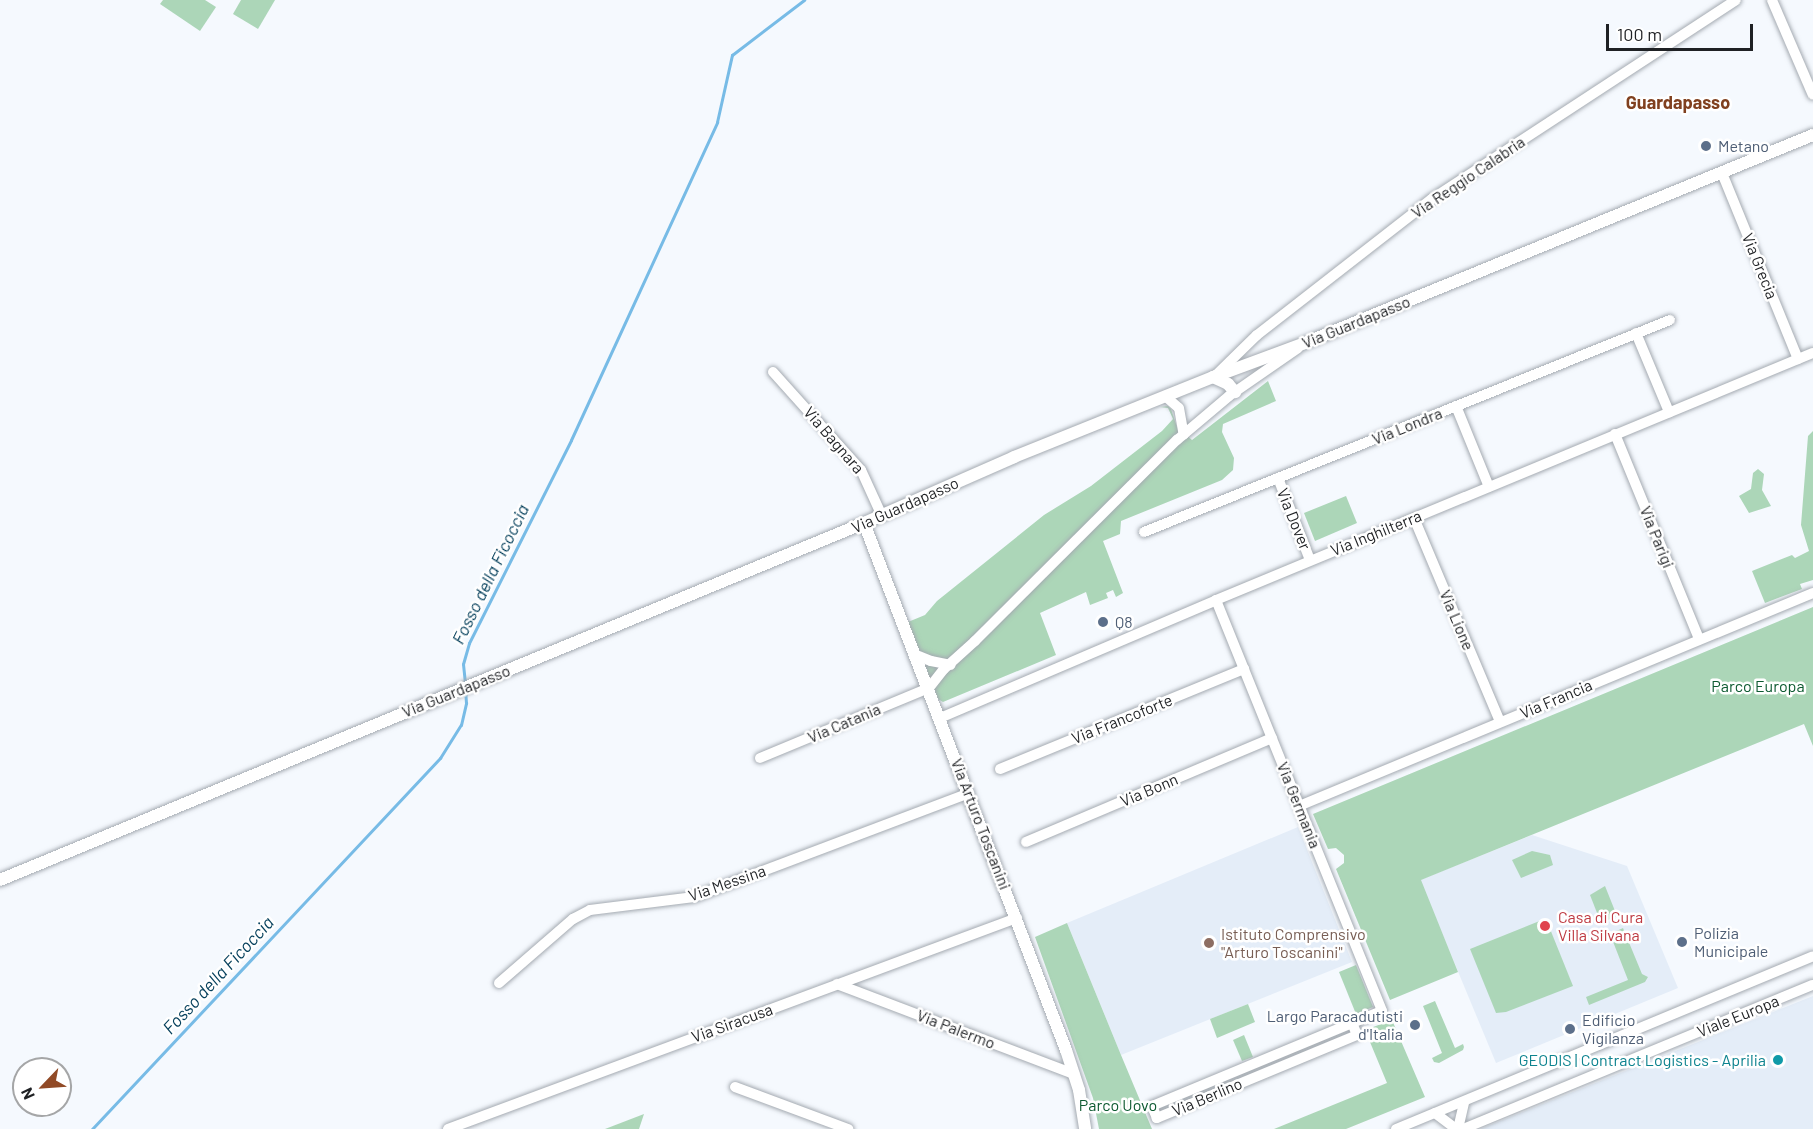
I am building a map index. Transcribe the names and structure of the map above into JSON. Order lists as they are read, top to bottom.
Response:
{
  "streets": {
    "street": [
      "Via Reggio Calabria",
      "Via Grecia",
      "Via Guardapasso",
      "Via Londra",
      "Via Bagnara",
      "Via Dover",
      "Via Inghilterra",
      "Via Parigi",
      "Via Lione",
      "Via Francia",
      "Via Francoforte",
      "Via Catania",
      "Via Bonn",
      "Via Germania",
      "Via Arturo Toscanini",
      "Via Messina",
      "Viale Europa",
      "Via Siracusa",
      "Via Palermo",
      "Via Berlino"
    ]
  },
  "crossings": [
    ["Via Reggio Calabria", "Via Guardapasso"],
    ["Via Grecia", "Via Guardapasso"],
    ["Via Grecia", "Via Inghilterra"],
    ["Via Guardapasso", "Via Bagnara"],
    ["Via Guardapasso", "Via Arturo Toscanini"],
    ["Via Londra", "Via Dover"],
    ["Via Dover", "Via Inghilterra"],
    ["Via Inghilterra", "Via Parigi"],
    ["Via Inghilterra", "Via Lione"],
    ["Via Inghilterra", "Via Germania"],
    ["Via Inghilterra", "Via Arturo Toscanini"],
    ["Via Parigi", "Via Francia"],
    ["Via Lione", "Via Francia"],
    ["Via Francia", "Via Germania"],
    ["Via Francoforte", "Via Germania"],
    ["Via Catania", "Via Arturo Toscanini"],
    ["Via Bonn", "Via Germania"],
    ["Via Germania", "Via Berlino"],
    ["Via Arturo Toscanini", "Via Messina"],
    ["Via Arturo Toscanini", "Via Siracusa"],
    ["Via Arturo Toscanini", "Via Palermo"],
    ["Via Siracusa", "Via Palermo"]
  ],
  "districts": ["Guardapasso"],
  "water": ["Fosso della Ficoccia"],
  "parks": ["Parco Europa", "Parco Uovo"],
  "places": [
    "Metano",
    "Q8",
    "Casa di Cura Villa Silvana",
    "Polizia Municipale",
    "Istituto Comprensivo \"Arturo Toscanini\"",
    "Largo Paracadutisti d'Italia",
    "Edificio Vigilanza",
    "GEODIS | Contract Logistics - Aprilia"
  ],
  "scale_bar": "100 m",
  "north": "bottom left"
}
